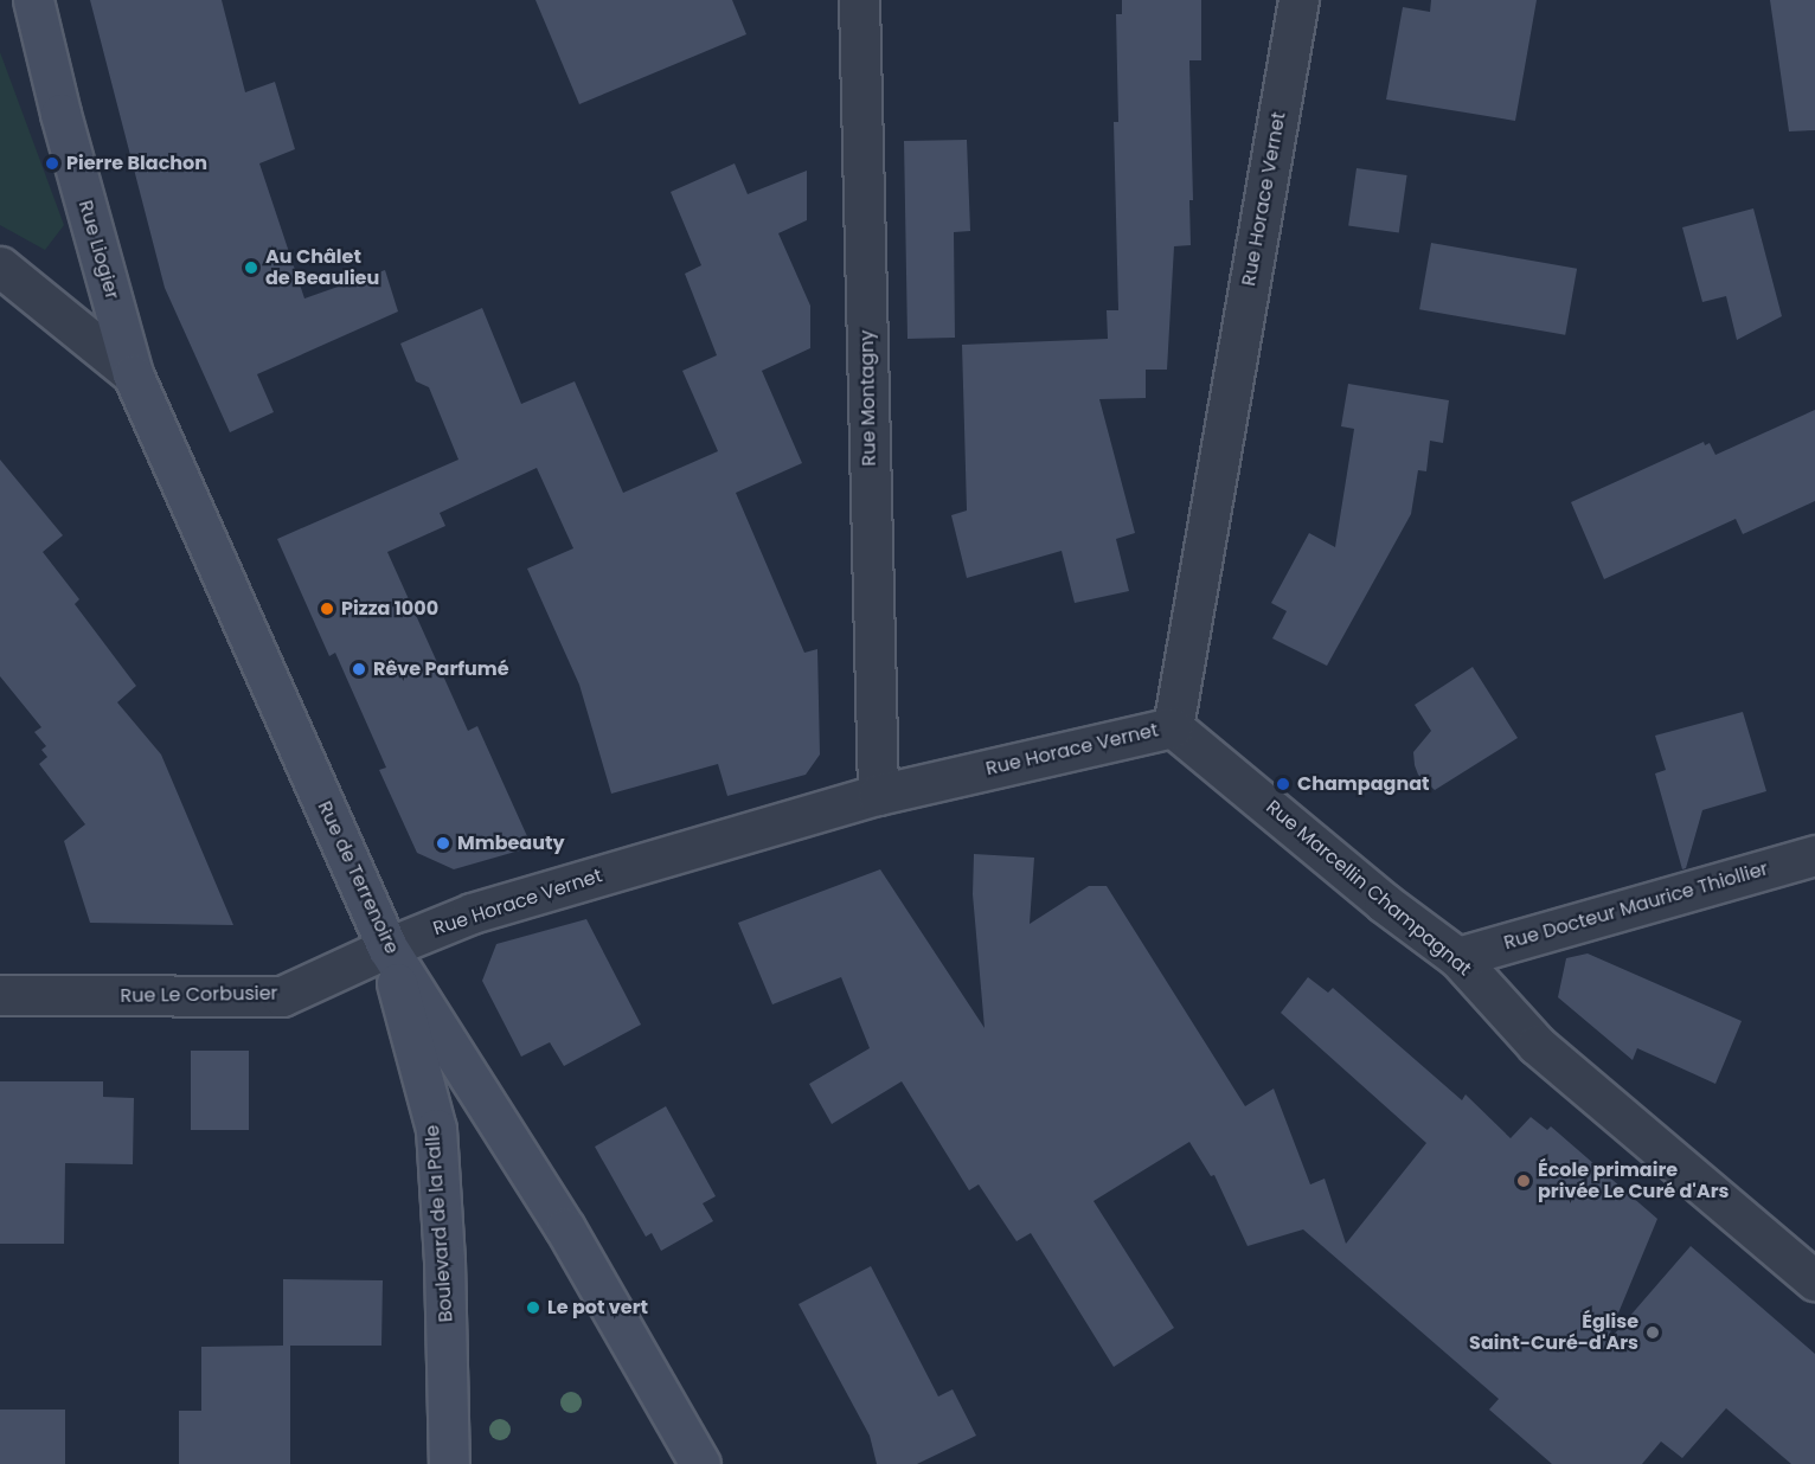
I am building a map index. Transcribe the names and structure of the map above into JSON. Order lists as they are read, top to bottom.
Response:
{
  "streets": {
    "street": [
      "Rue Horace Vernet",
      "Rue Liogier",
      "Rue Montagny",
      "Rue de Terrenoire",
      "Rue Marcellin Champagnat",
      "Rue Docteur Maurice Thiollier",
      "Rue Le Corbusier",
      "Boulevard de la Palle"
    ]
  },
  "crossings": [
    ["Rue Horace Vernet", "Rue Montagny"],
    ["Rue Horace Vernet", "Rue de Terrenoire"],
    ["Rue Horace Vernet", "Rue Marcellin Champagnat"],
    ["Rue Horace Vernet", "Rue Le Corbusier"],
    ["Rue Horace Vernet", "Boulevard de la Palle"],
    ["Rue Liogier", "Rue de Terrenoire"],
    ["Rue de Terrenoire", "Rue Le Corbusier"],
    ["Rue de Terrenoire", "Boulevard de la Palle"],
    ["Rue Marcellin Champagnat", "Rue Docteur Maurice Thiollier"],
    ["Rue Le Corbusier", "Boulevard de la Palle"]
  ],
  "places": [
    "Pierre Blachon",
    "Au Châlet de Beaulieu",
    "Pizza 1000",
    "Rêve Parfumé",
    "Champagnat",
    "Mmbeauty",
    "École primaire privée Le Curé d'Ars",
    "Le pot vert",
    "Église Saint-Curé-d'Ars"
  ]
}
